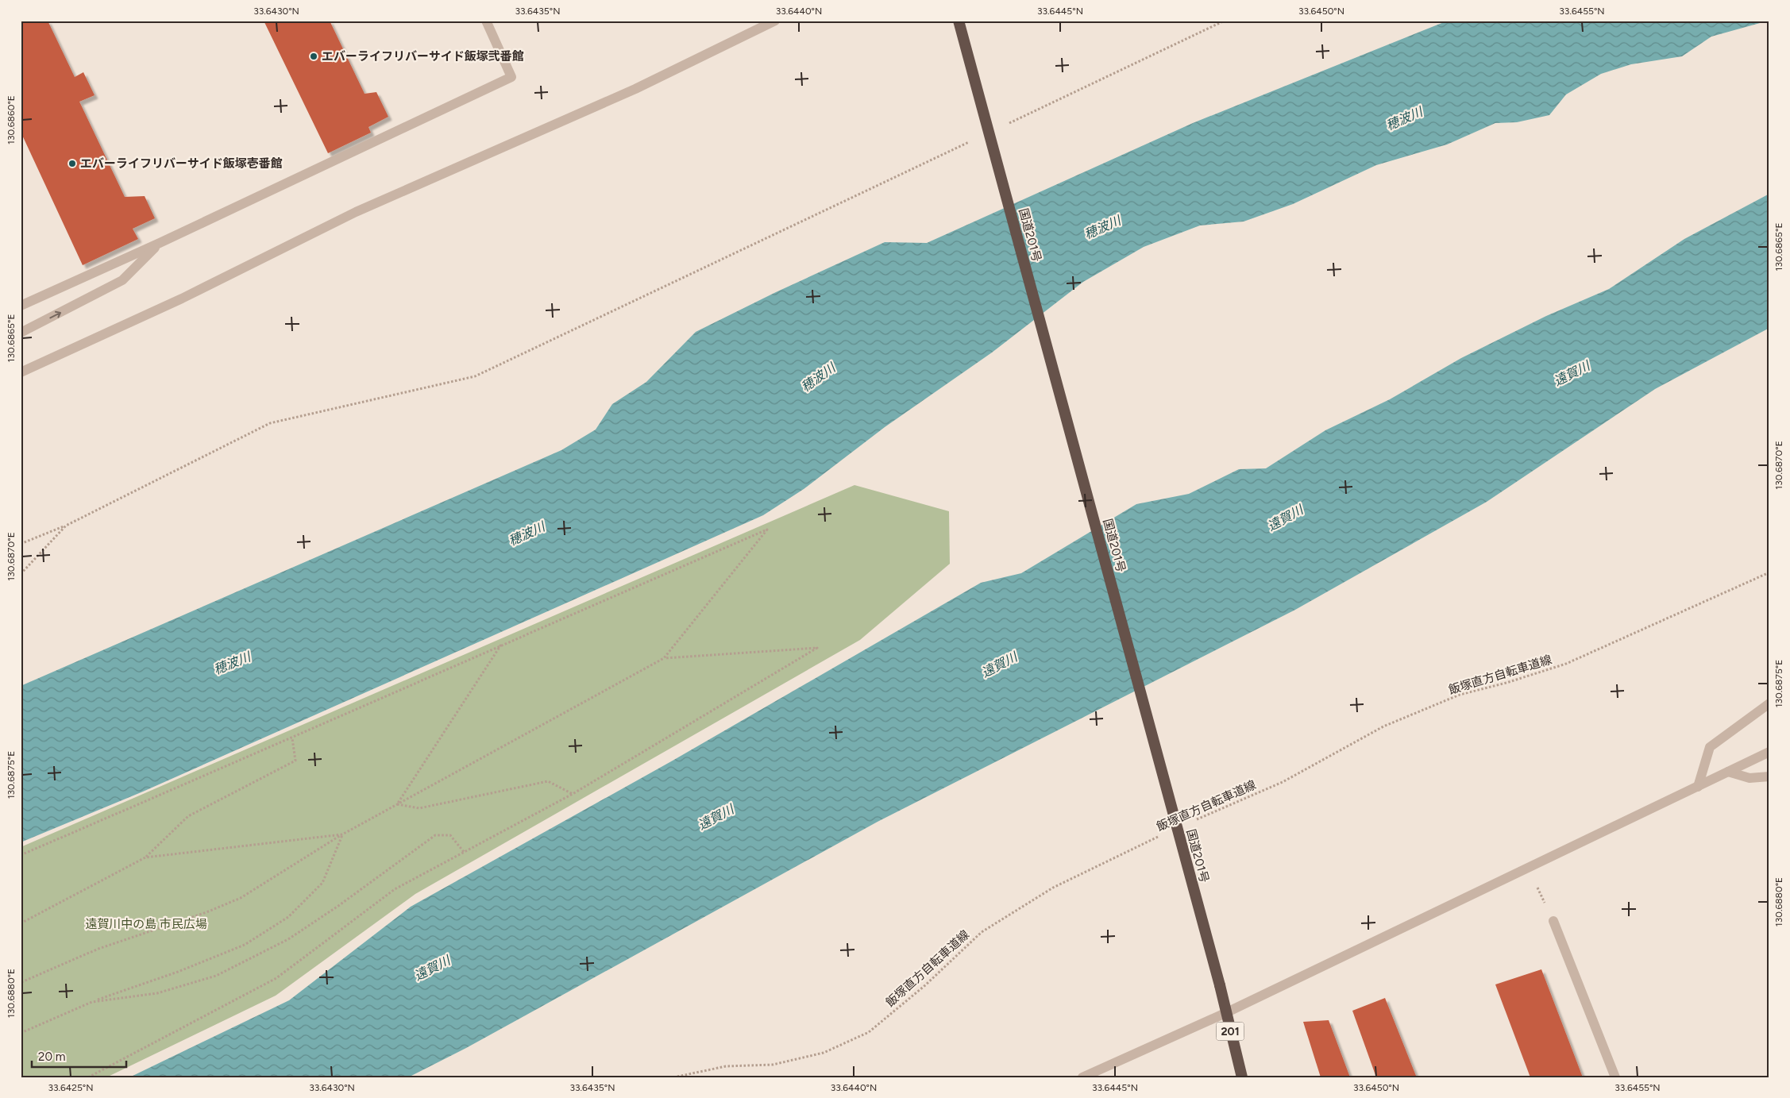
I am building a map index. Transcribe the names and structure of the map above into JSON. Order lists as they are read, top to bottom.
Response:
{
  "streets": {
    "highway": ["国道201号", "201"],
    "path": ["飯塚直方自転車道線"]
  },
  "water": ["穂波川", "遠賀川"],
  "parks": ["遠賀川中の島 市民広場"],
  "places": ["エバーライフリバーサイド飯塚弐番館", "エバーライフリバーサイド飯塚壱番館"],
  "scale_bar": "20 m",
  "coordinates": [
    "33.6430°N",
    "33.6435°N",
    "33.6440°N",
    "33.6445°N",
    "33.6450°N",
    "33.6455°N",
    "130.6860°E",
    "130.6865°E",
    "130.6870°E",
    "130.6875°E",
    "130.6880°E",
    "33.6425°N"
  ]
}
